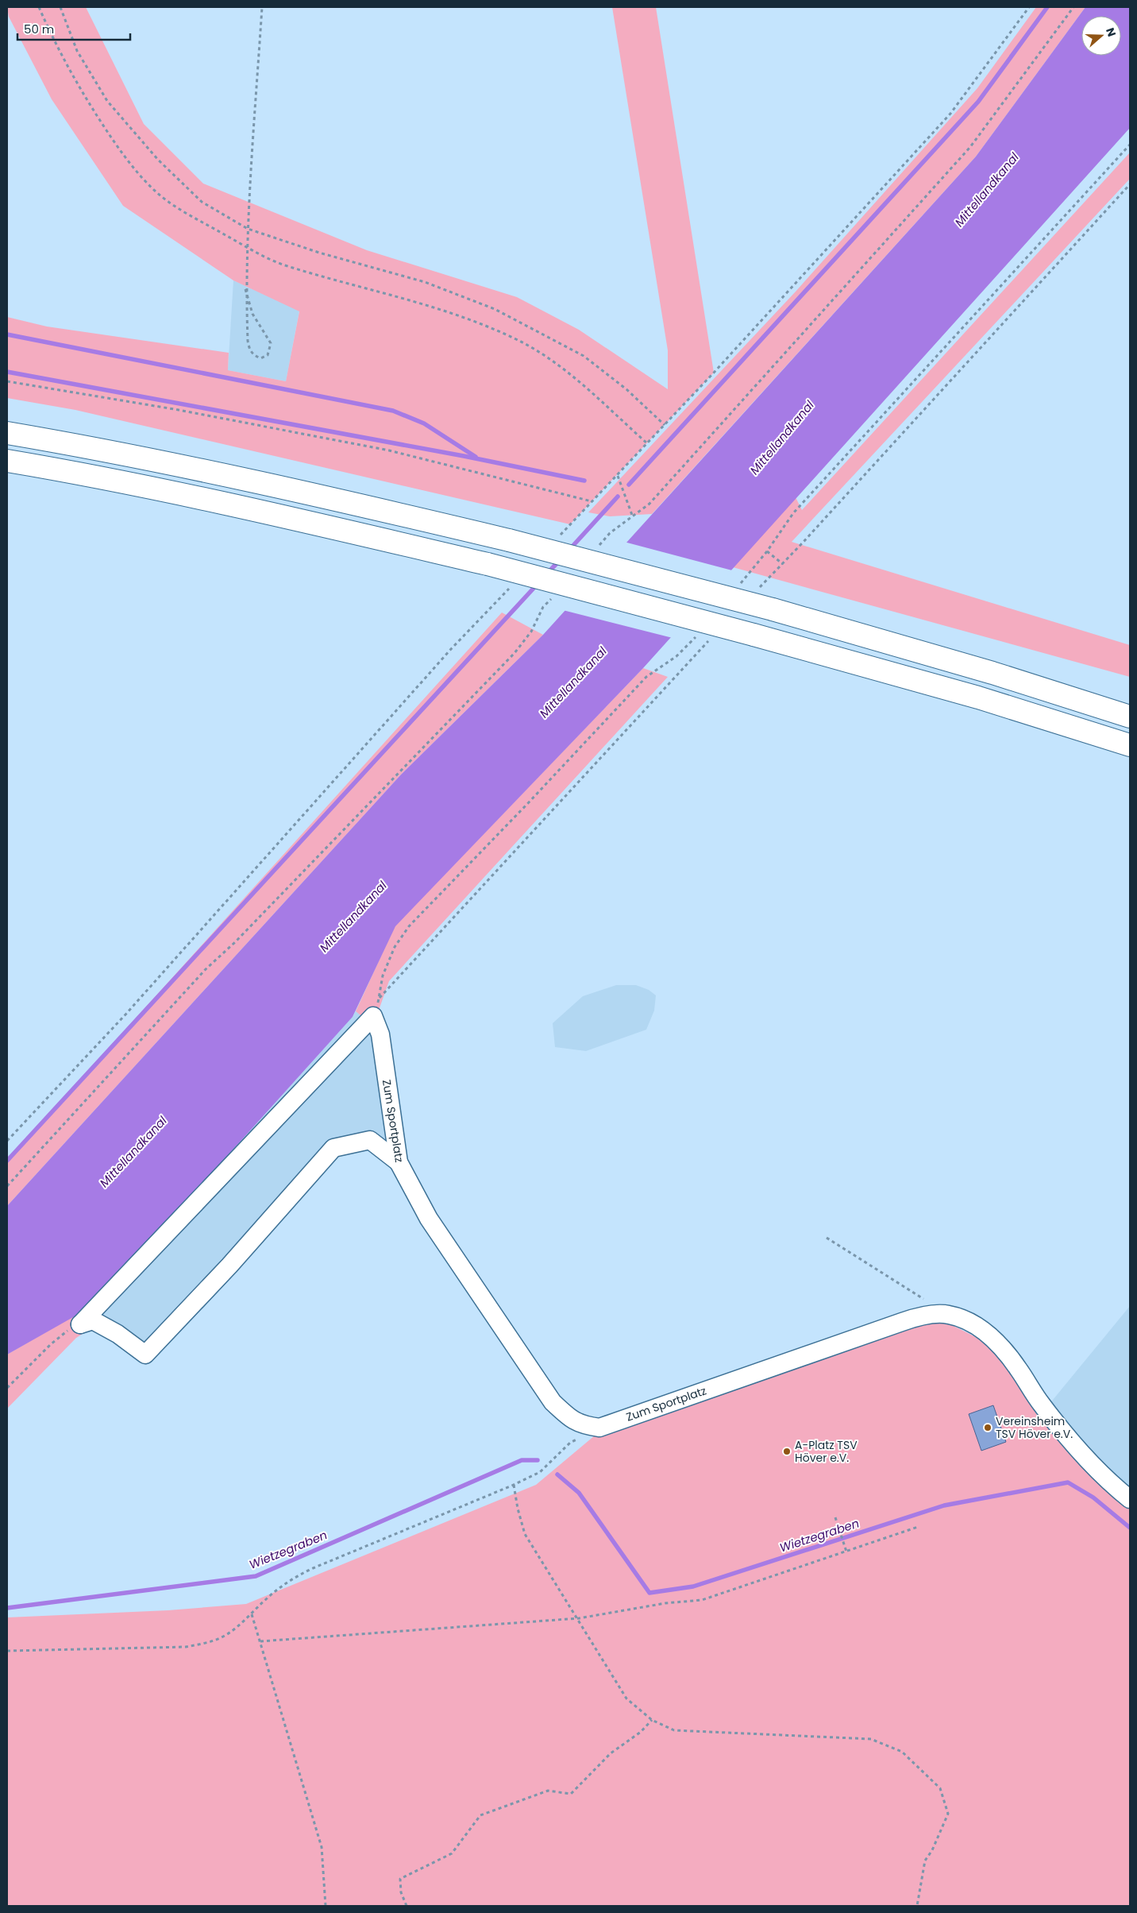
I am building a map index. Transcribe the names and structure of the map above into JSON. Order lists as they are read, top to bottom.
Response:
{
  "streets": {
    "street": ["Zum Sportplatz"]
  },
  "water": ["Mittellandkanal", "Wietzegraben"],
  "places": ["Vereinsheim TSV Höver e.V.", "A-Platz TSV Höver e.V."],
  "scale_bar": "50 m",
  "north": "right"
}
